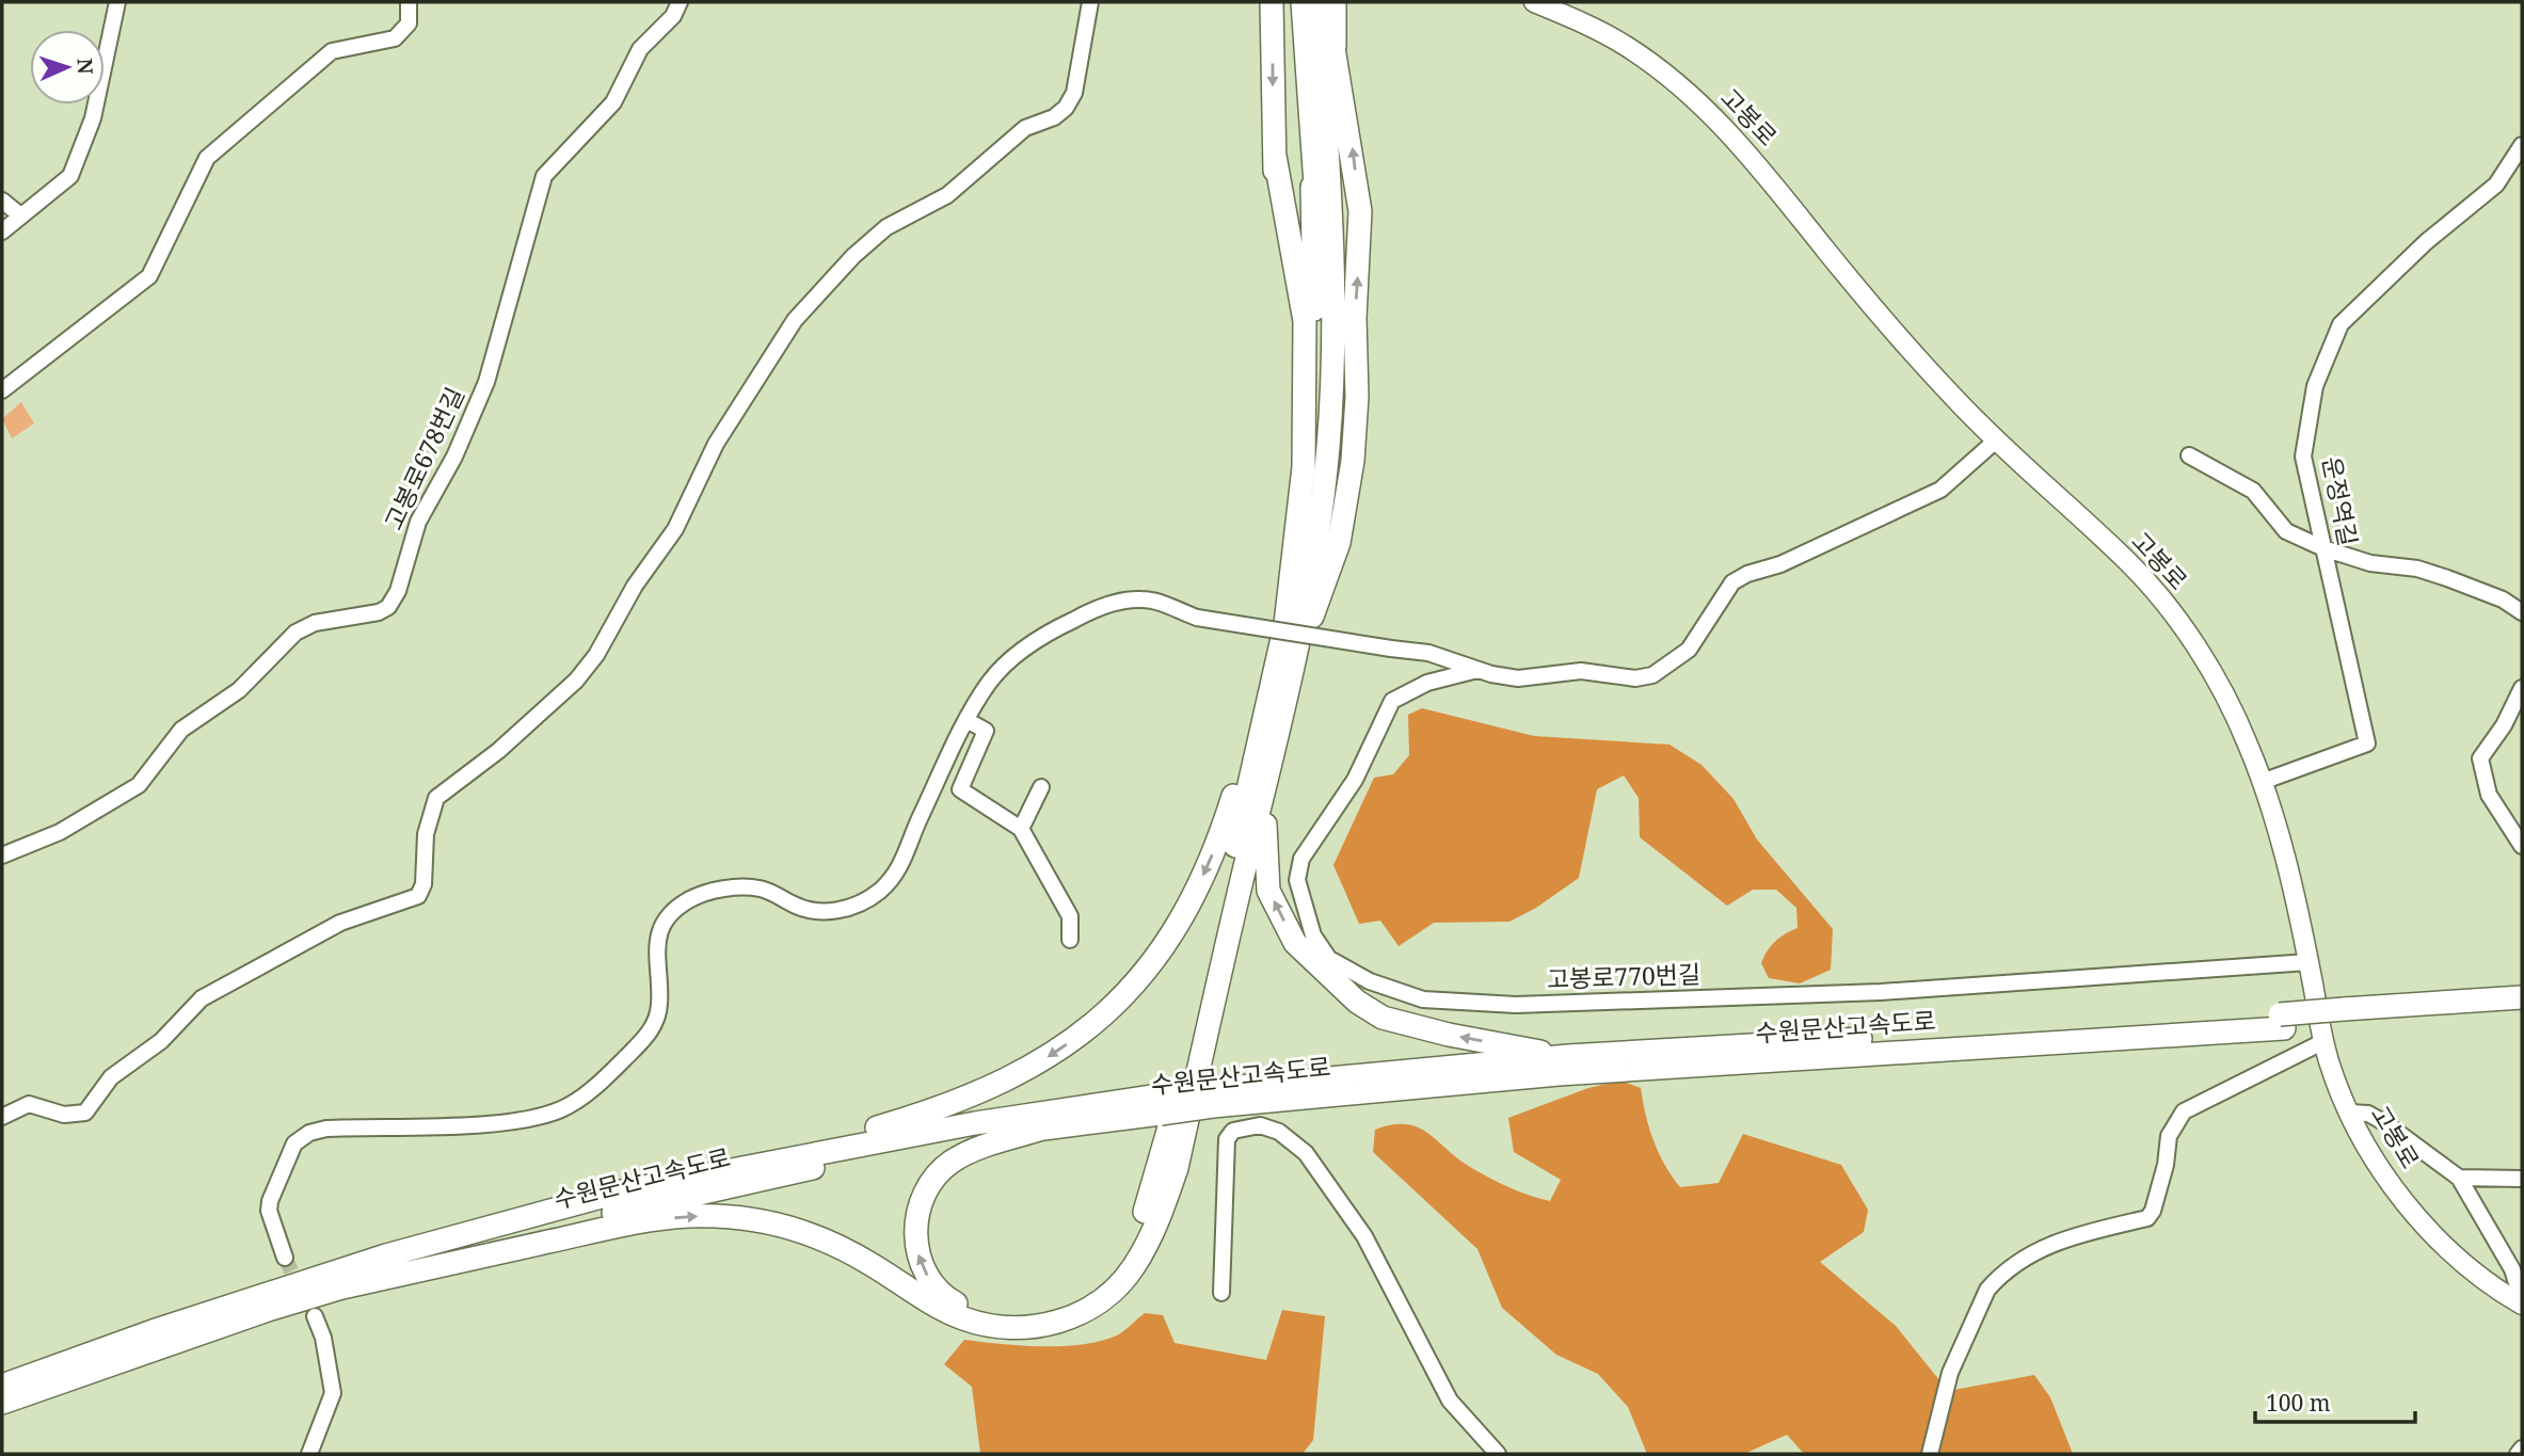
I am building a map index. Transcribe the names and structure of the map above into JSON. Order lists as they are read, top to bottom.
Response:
{
  "streets": {
    "highway": ["수원문산고속도로"],
    "main road": ["고봉로"],
    "street": ["고봉로678번길", "운정역길", "고봉로770번길"]
  },
  "crossings": [
    ["고봉로", "운정역길"],
    ["고봉로", "고봉로770번길"]
  ],
  "scale_bar": "100 m",
  "north": "right"
}
